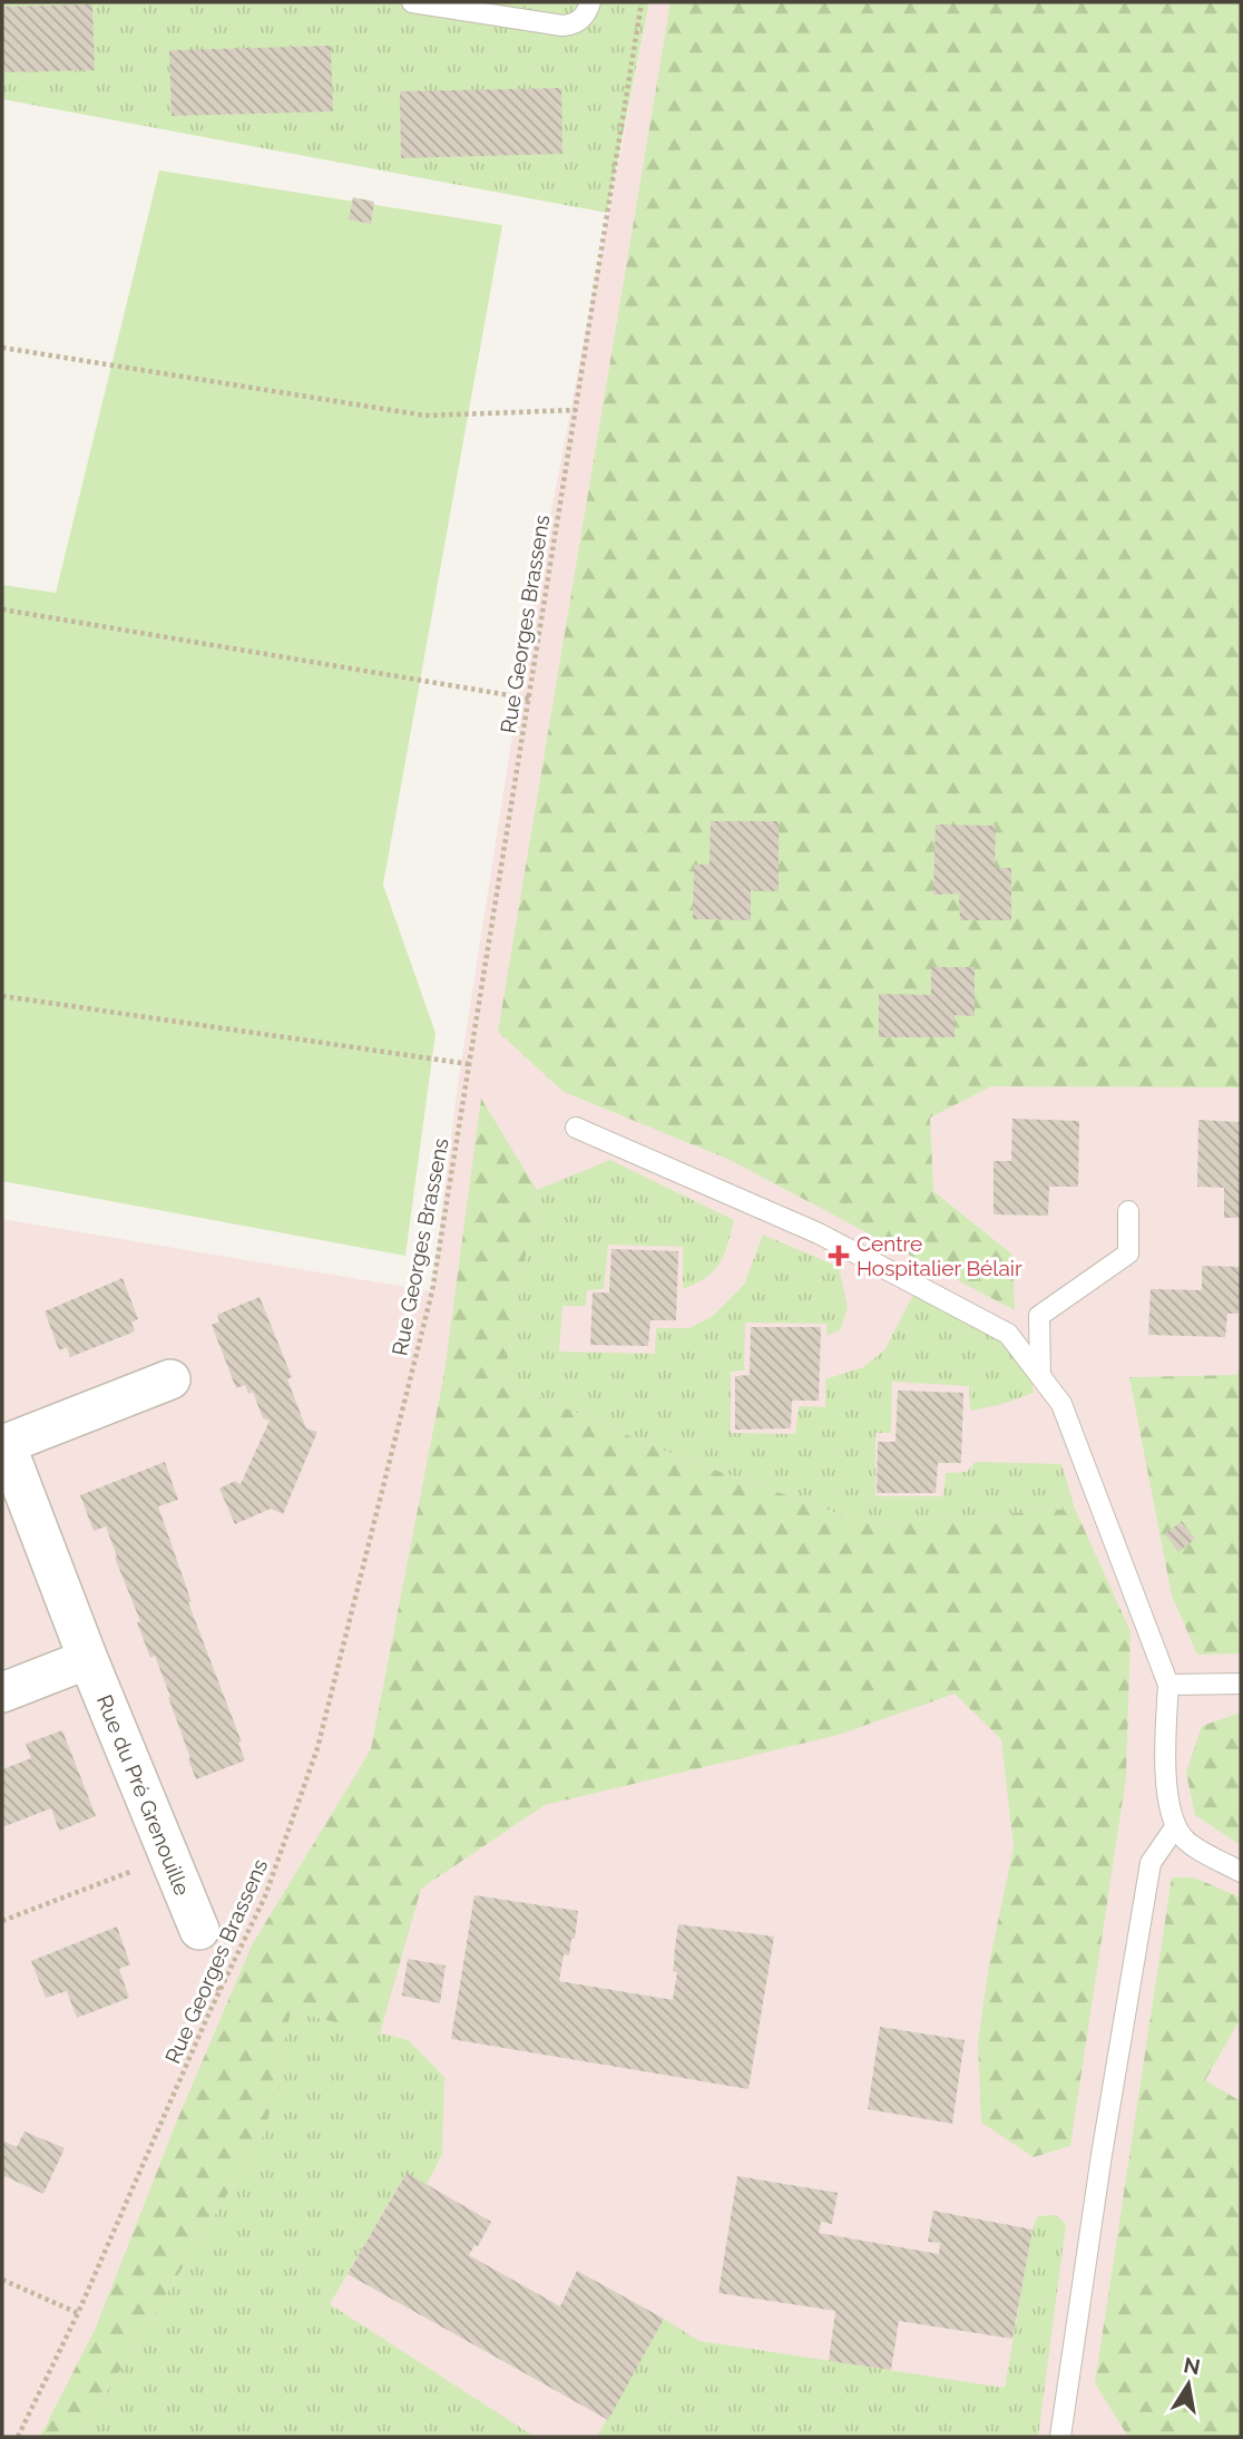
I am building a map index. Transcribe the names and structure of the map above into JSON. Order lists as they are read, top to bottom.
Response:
{
  "streets": {
    "street": ["Rue du Pré Grenouille"],
    "path": ["Rue Georges Brassens"]
  },
  "places": {
    "health": ["Centre Hospitalier Bélair"]
  },
  "north": "top"
}
